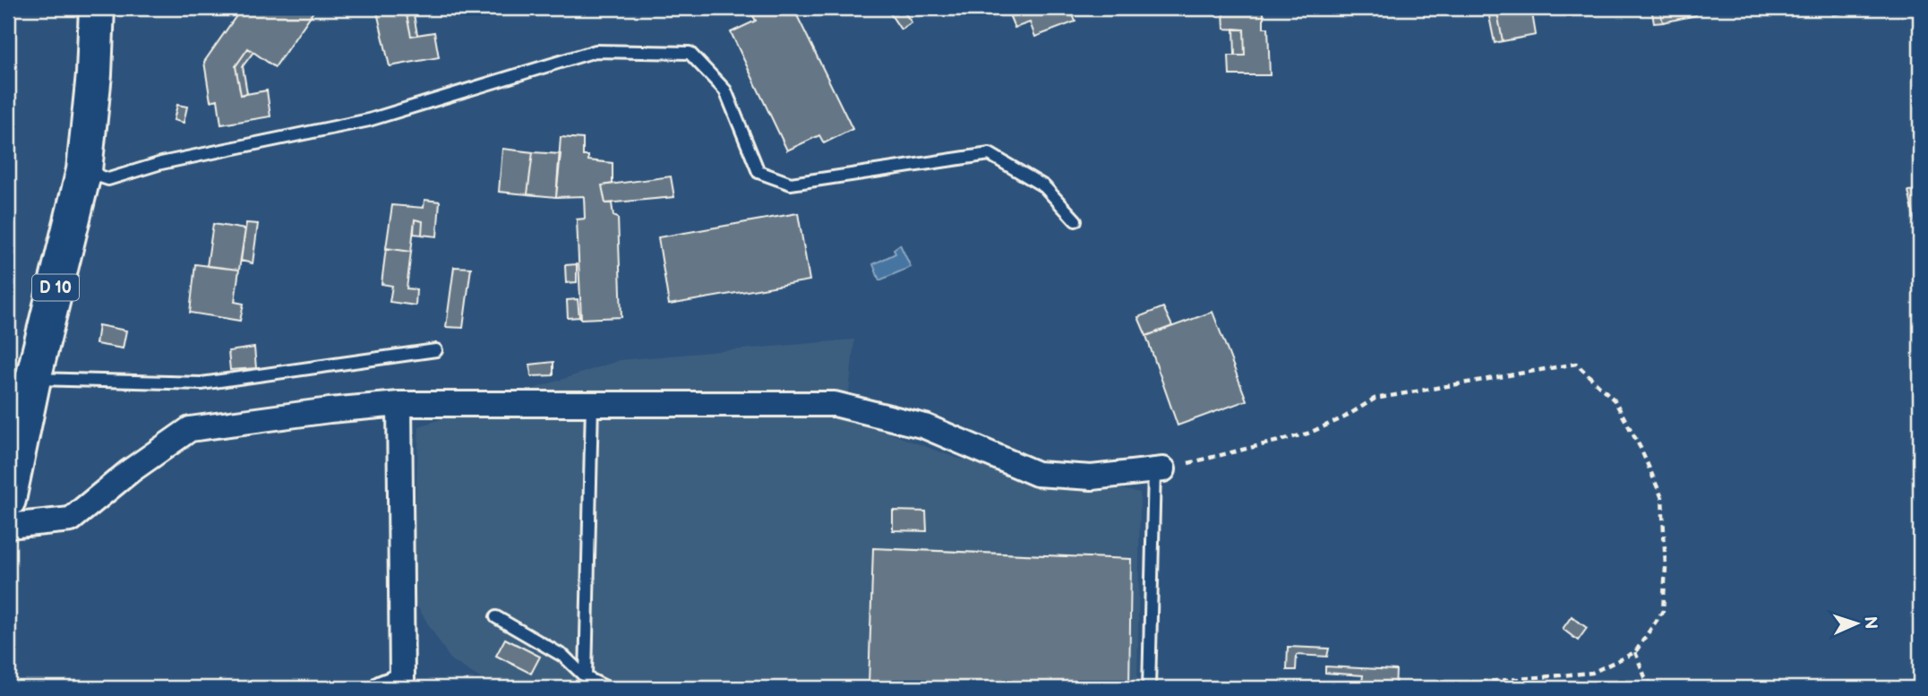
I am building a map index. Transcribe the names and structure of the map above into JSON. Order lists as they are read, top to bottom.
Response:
{
  "streets": {
    "main road": ["D 10"]
  },
  "north": "right"
}
